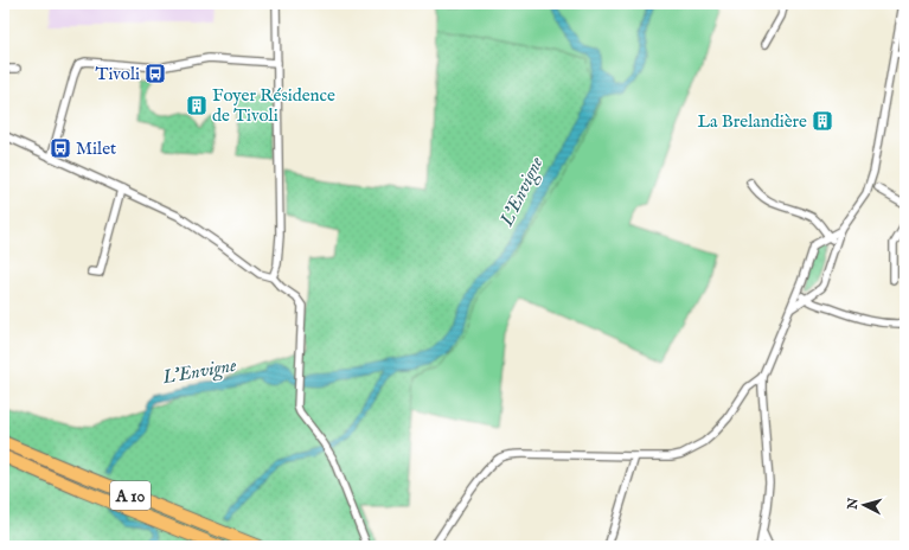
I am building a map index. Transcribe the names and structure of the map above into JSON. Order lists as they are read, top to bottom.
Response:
{
  "streets": {
    "highway": ["A 10"]
  },
  "water": ["L'Envigne"],
  "places": {
    "bus stop": ["Tivoli", "Milet"],
    "building": ["Foyer Résidence de Tivoli", "La Brelandière"]
  },
  "north": "left"
}
